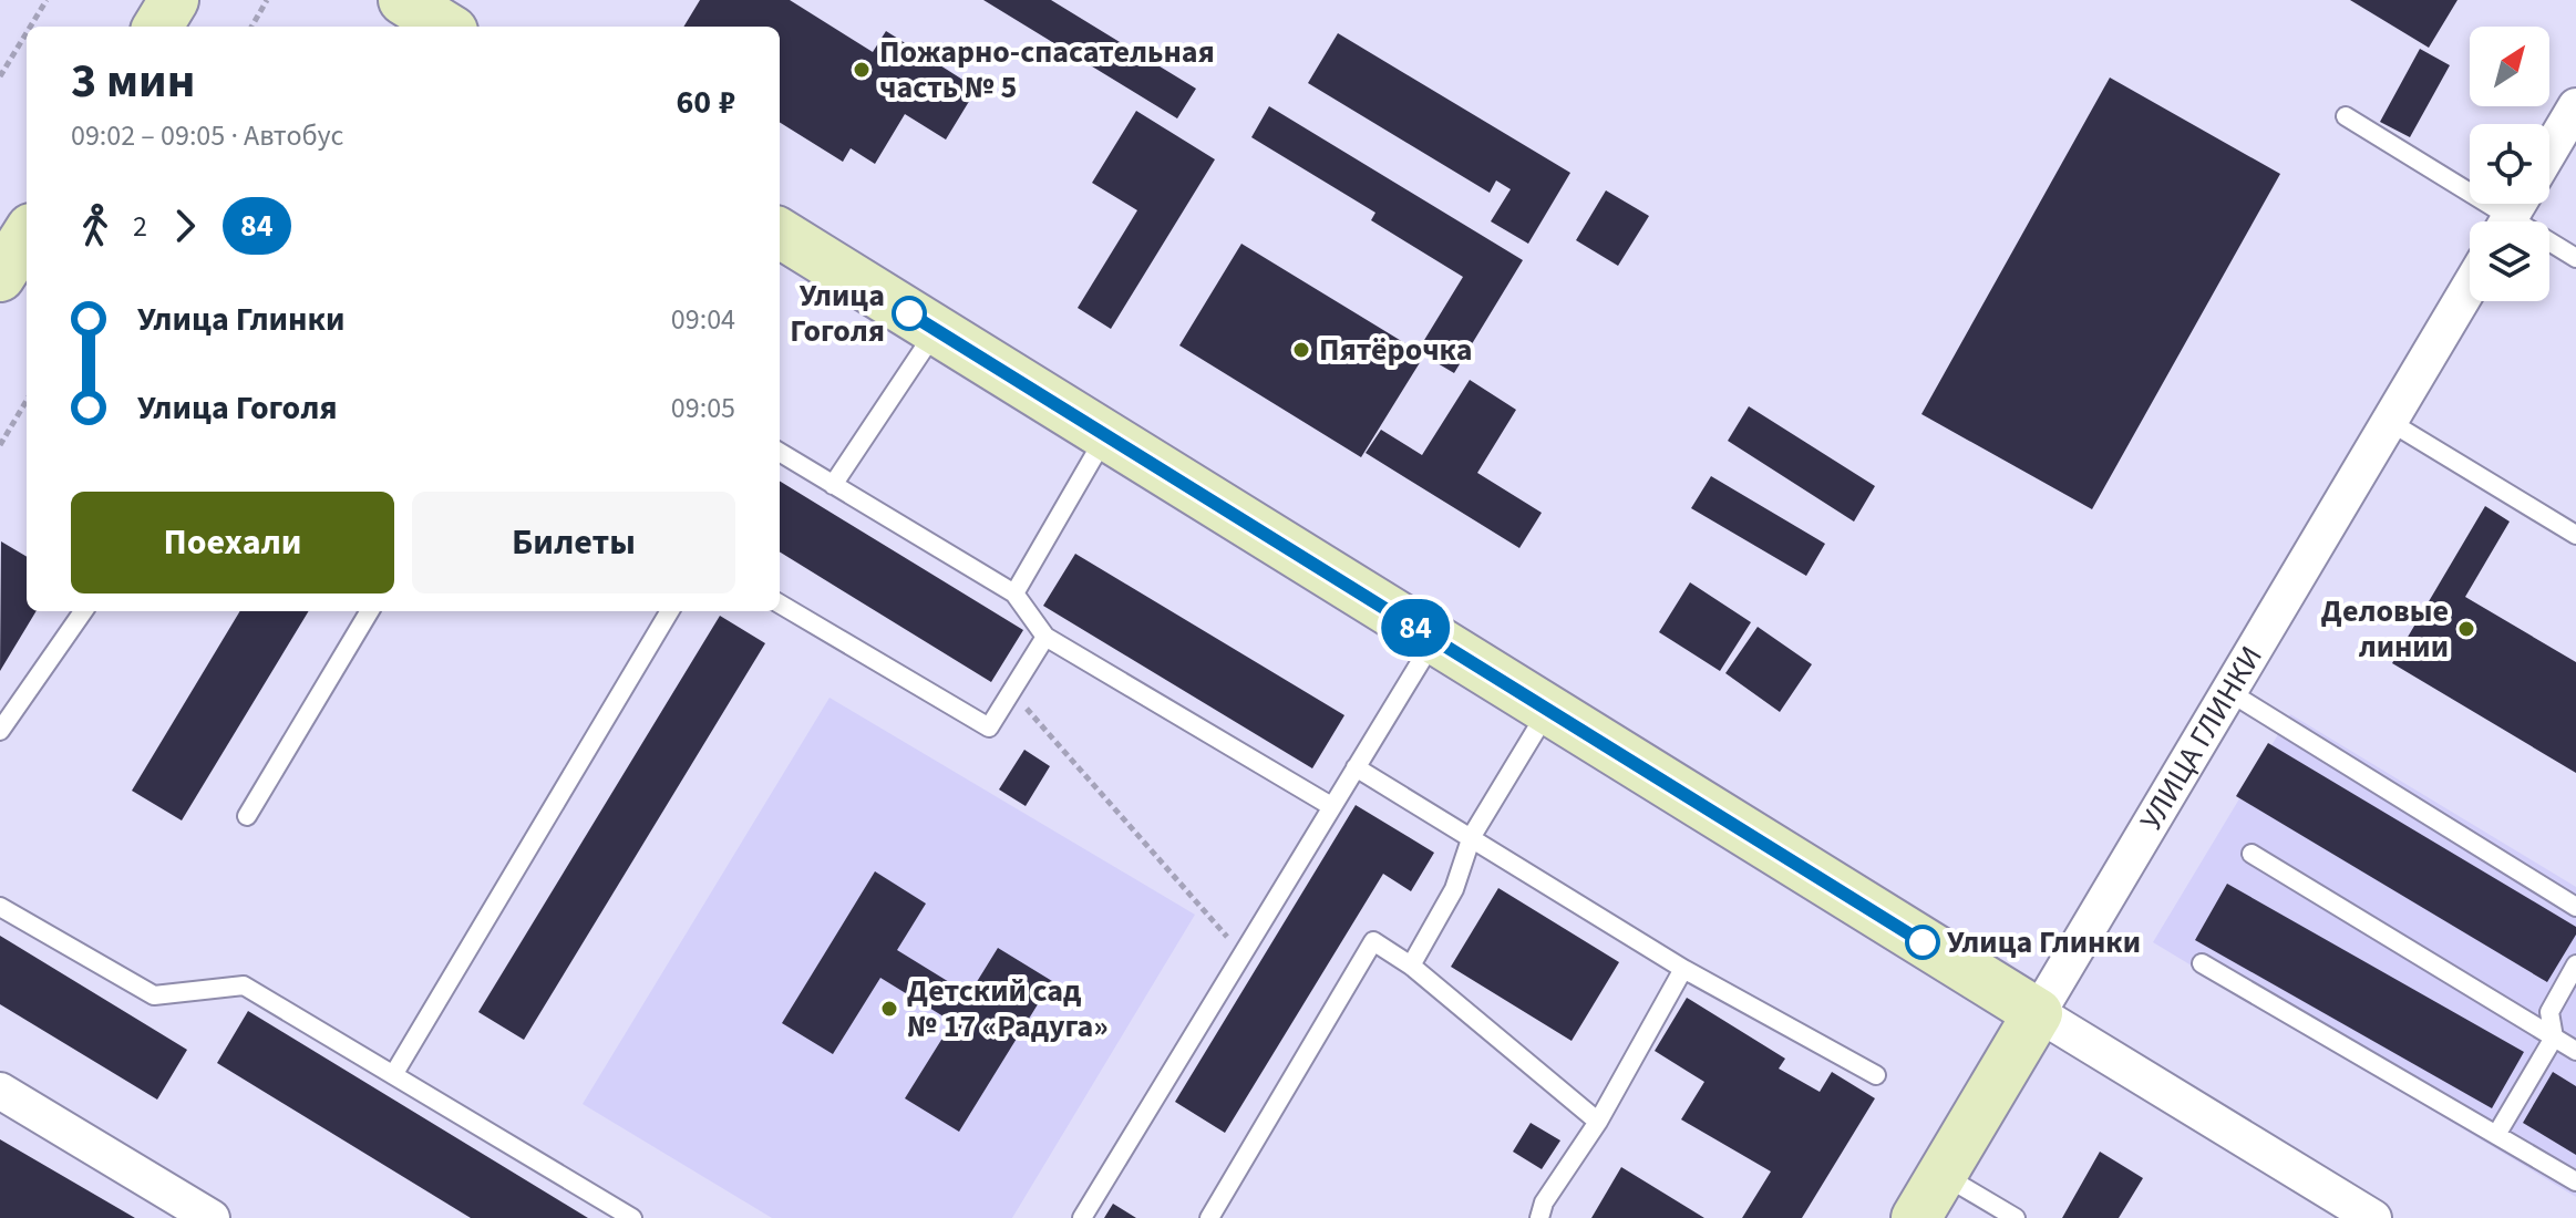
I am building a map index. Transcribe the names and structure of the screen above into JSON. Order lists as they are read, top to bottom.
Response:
{
  "streets": {
    "street": ["УЛИЦА ГЛИНКИ"]
  },
  "places": [
    "Пожарно-спасательная часть № 5",
    "Улица Гоголя",
    "Пятёрочка",
    "Деловые линии",
    "Улица Глинки",
    "Детский сад № 17 «Радуга»"
  ],
  "lines": ["bus line 84"],
  "north": "top right",
  "page": {
    "on_map": "84",
    "heading": ["3 мин", "09:02 – 09:05 · Автобус", "60 ₽"],
    "legs": ["2", "84"],
    "list": [
      {
        "name": "Улица Глинки",
        "value": "09:04"
      },
      {
        "name": "Улица Гоголя",
        "value": "09:05"
      }
    ],
    "buttons": ["Поехали", "Билеты"]
  }
}
